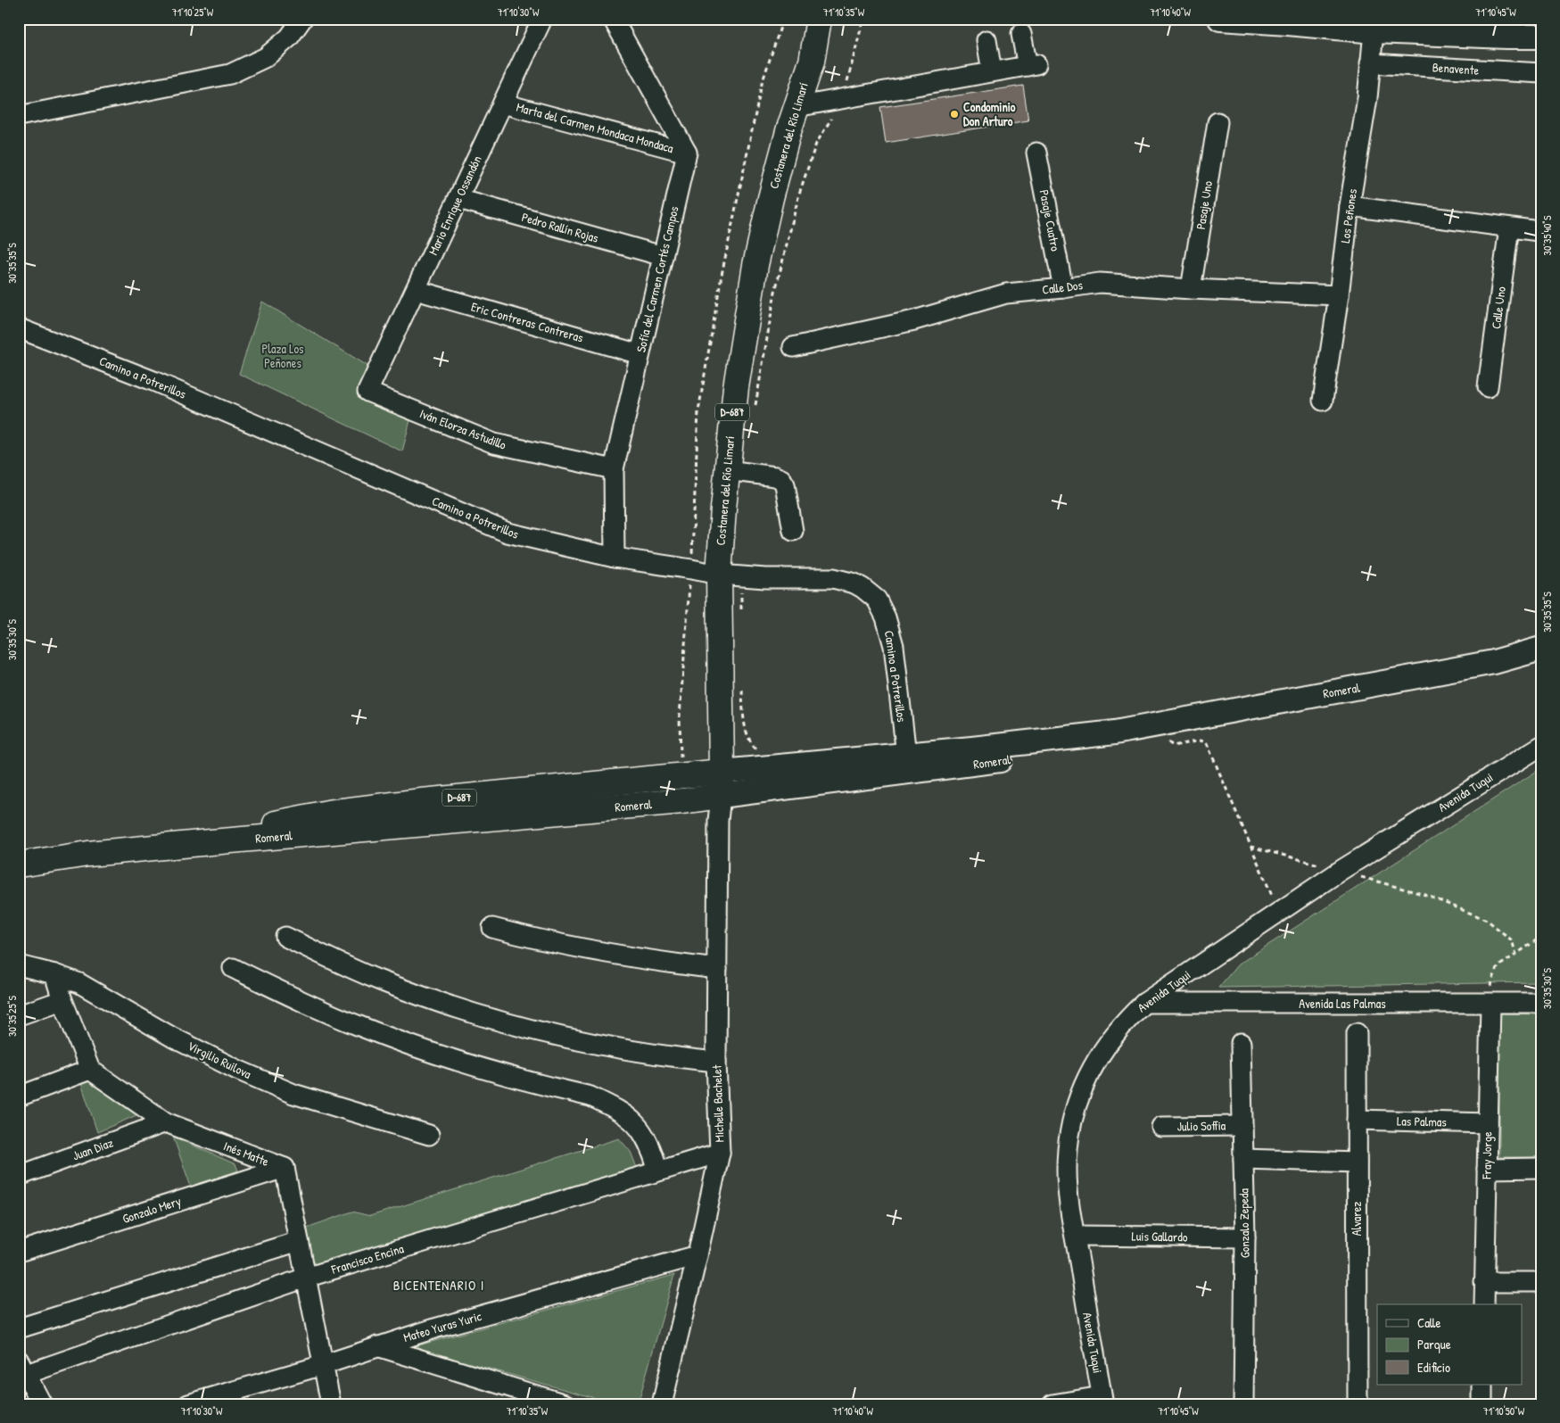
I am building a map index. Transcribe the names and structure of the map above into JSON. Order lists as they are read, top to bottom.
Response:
{
  "streets": {
    "highway": ["Costanera del Río Limarí", "D-687", "Romeral"],
    "street": [
      "Benavente",
      "Marta del Carmen Mondaca Mondaca",
      "Mario Enrique Ossandón",
      "Pasaje Uno",
      "Los Peñones",
      "Pasaje Cuatro",
      "Pedro Rallín Rojas",
      "Sofía del Carmen Cortés Campos",
      "Calle Dos",
      "Calle Uno",
      "Eric Contreras Contreras",
      "Camino a Potrerillos",
      "Iván Elorza Astudillo",
      "Avenida Tuqui",
      "Avenida Las Palmas",
      "Virgilio Ruilova",
      "Michelle Bachelet",
      "Las Palmas",
      "Julio Soffia",
      "Juan Diaz",
      "Inés Matte",
      "Fray Jorge",
      "Gonzalo Mery",
      "Alvarez",
      "Gonzalo Zepeda",
      "Luis Gallardo",
      "Francisco Encina",
      "Mateo Yuras Yuric"
    ]
  },
  "crossings": [
    ["Benavente", "Los Peñones"],
    ["Marta del Carmen Mondaca Mondaca", "Mario Enrique Ossandón"],
    ["Marta del Carmen Mondaca Mondaca", "Sofía del Carmen Cortés Campos"],
    ["Costanera del Río Limarí", "Camino a Potrerillos"],
    ["Costanera del Río Limarí", "Romeral"],
    ["Costanera del Río Limarí", "Michelle Bachelet"],
    ["Mario Enrique Ossandón", "Pedro Rallín Rojas"],
    ["Mario Enrique Ossandón", "Eric Contreras Contreras"],
    ["Mario Enrique Ossandón", "Iván Elorza Astudillo"],
    ["Pasaje Uno", "Calle Dos"],
    ["Los Peñones", "Calle Dos"],
    ["Pasaje Cuatro", "Calle Dos"],
    ["Pedro Rallín Rojas", "Sofía del Carmen Cortés Campos"],
    ["Sofía del Carmen Cortés Campos", "Eric Contreras Contreras"],
    ["Sofía del Carmen Cortés Campos", "Camino a Potrerillos"],
    ["Sofía del Carmen Cortés Campos", "Iván Elorza Astudillo"],
    ["Camino a Potrerillos", "Romeral"],
    ["Romeral", "Michelle Bachelet"],
    ["Avenida Tuqui", "Avenida Las Palmas"],
    ["Avenida Tuqui", "Luis Gallardo"],
    ["Avenida Las Palmas", "Fray Jorge"],
    ["Michelle Bachelet", "Francisco Encina"],
    ["Michelle Bachelet", "Mateo Yuras Yuric"],
    ["Las Palmas", "Fray Jorge"],
    ["Las Palmas", "Alvarez"],
    ["Julio Soffia", "Gonzalo Zepeda"],
    ["Juan Diaz", "Inés Matte"],
    ["Inés Matte", "Gonzalo Mery"],
    ["Inés Matte", "Francisco Encina"],
    ["Inés Matte", "Mateo Yuras Yuric"],
    ["Gonzalo Zepeda", "Luis Gallardo"]
  ],
  "districts": ["BICENTENARIO I"],
  "parks": ["Plaza Los Peñones"],
  "places": ["Condominio Don Arturo"],
  "legend": ["Calle", "Parque", "Edificio"],
  "coordinates": [
    "71°10'25\"W",
    "71°10'30\"W",
    "71°10'35\"W",
    "71°10'40\"W",
    "71°10'45\"W",
    "30°35'40\"S",
    "30°35'35\"S",
    "30°35'30\"S",
    "30°35'25\"S",
    "71°10'50\"W"
  ]
}
